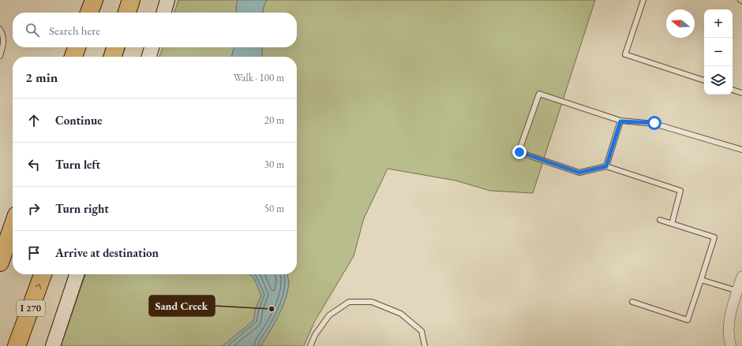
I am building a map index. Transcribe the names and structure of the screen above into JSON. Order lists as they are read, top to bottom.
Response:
{
  "streets": {
    "highway": ["I 270"]
  },
  "places": ["Sand Creek"],
  "north": "left",
  "page": {
    "map_buttons": ["+", "−"],
    "search": "Search here",
    "heading": ["2 min", "Walk · 100 m"],
    "list": [
      ["Continue", "20 m"],
      ["Turn left", "30 m"],
      ["Turn right", "50 m"],
      "Arrive at destination"
    ]
  }
}
